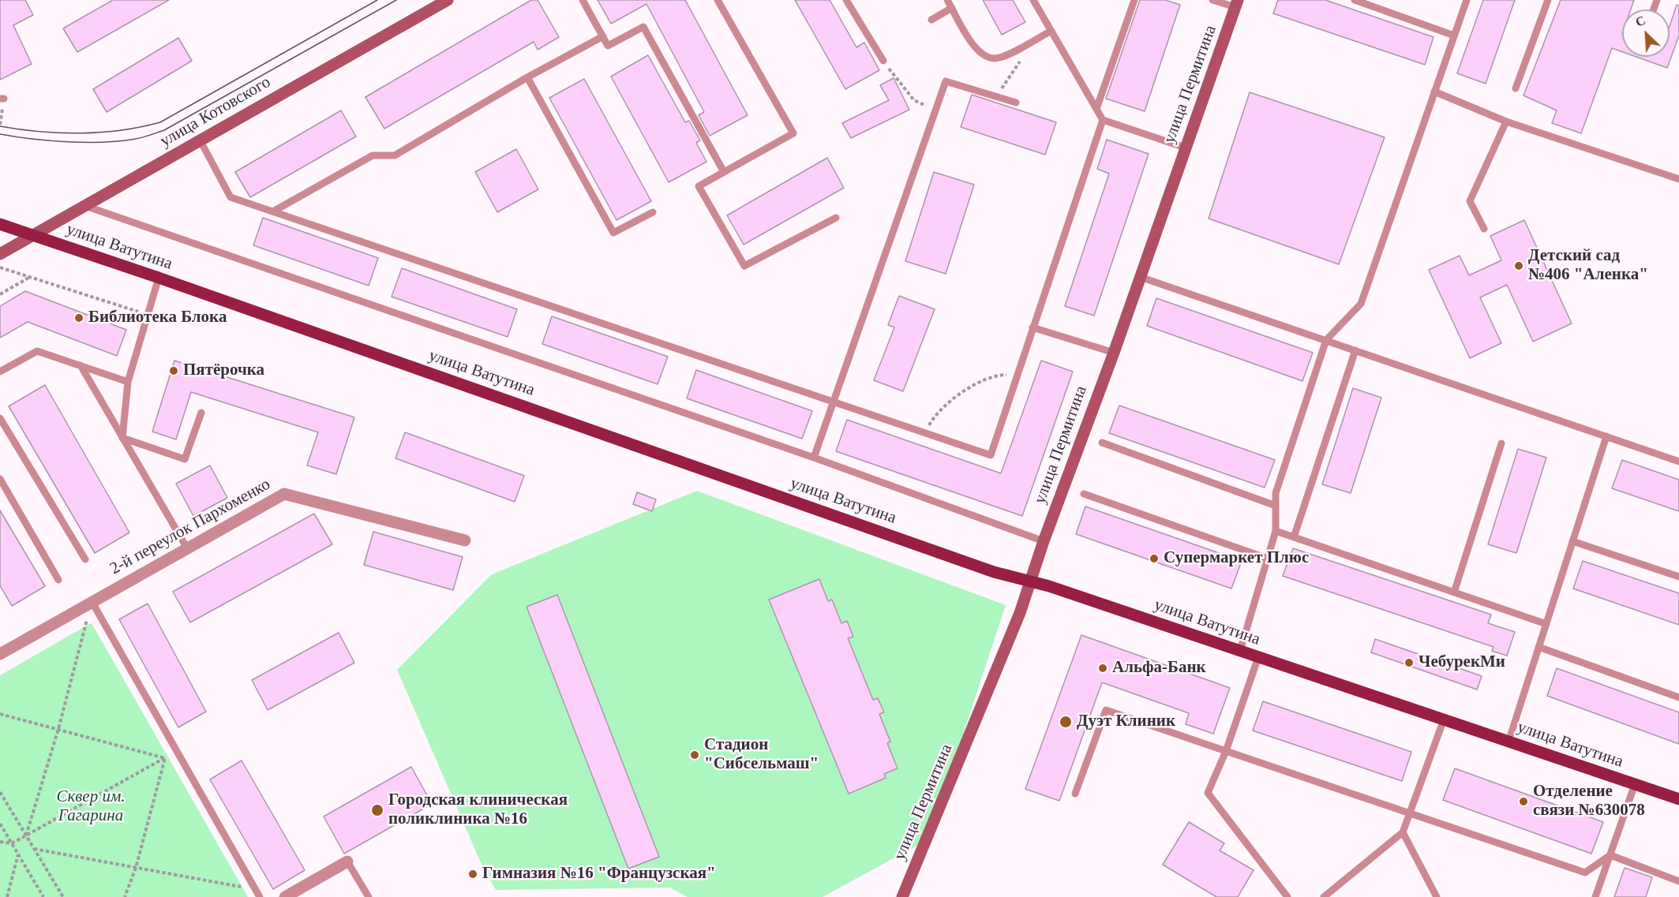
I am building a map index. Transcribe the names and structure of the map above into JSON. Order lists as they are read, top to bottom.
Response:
{
  "streets": {
    "main road": ["улица Ватутина"],
    "street": ["улица Пермитина", "улица Котовского", "2-й переулок Пархоменко"]
  },
  "crossings": [
    ["улица Пермитина", "улица Ватутина"],
    ["улица Котовского", "улица Ватутина"]
  ],
  "parks": ["Сквер им. Гагарина"],
  "places": [
    "Детский сад №406 \"Аленка\"",
    "Библиотека Блока",
    "Пятёрочка",
    "Супермаркет Плюс",
    "ЧебурекМи",
    "Альфа-Банк",
    "Дуэт Клиник",
    "Стадион \"Сибсельмаш\"",
    "Отделение связи №630078",
    "Городская клиническая поликлиника №16",
    "Гимназия №16 \"Французская\""
  ],
  "north": "top left"
}
